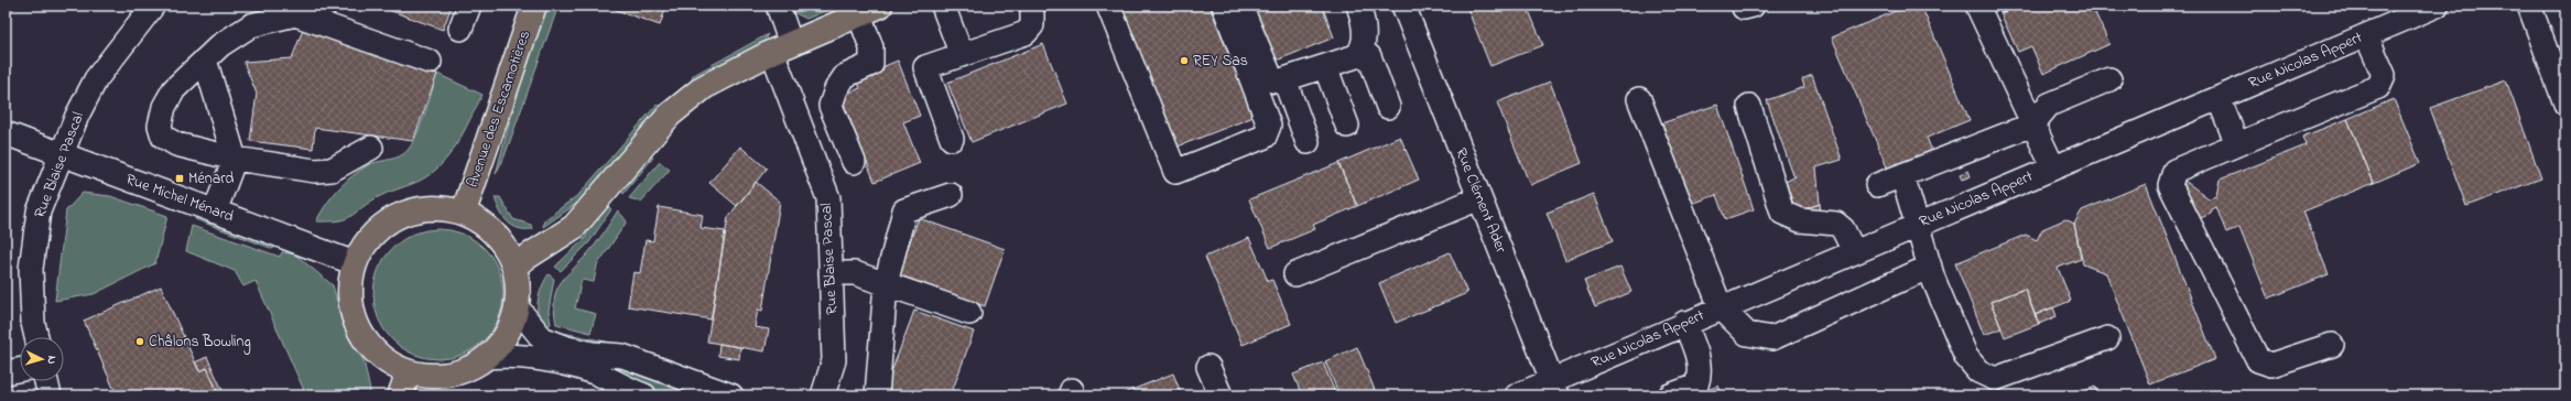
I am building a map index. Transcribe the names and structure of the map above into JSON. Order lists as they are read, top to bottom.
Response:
{
  "streets": {
    "main road": ["Avenue des Escarnotières"],
    "street": [
      "Rue Nicolas Appert",
      "Rue Blaise Pascal",
      "Rue Michel Ménard",
      "Rue Clément Ader"
    ]
  },
  "crossings": [
    ["Rue Nicolas Appert", "Rue Clément Ader"],
    ["Rue Blaise Pascal", "Rue Michel Ménard"]
  ],
  "places": {
    "other": ["REY Sas", "Châlons Bowling"],
    "transit": ["Ménard"]
  },
  "north": "right"
}
